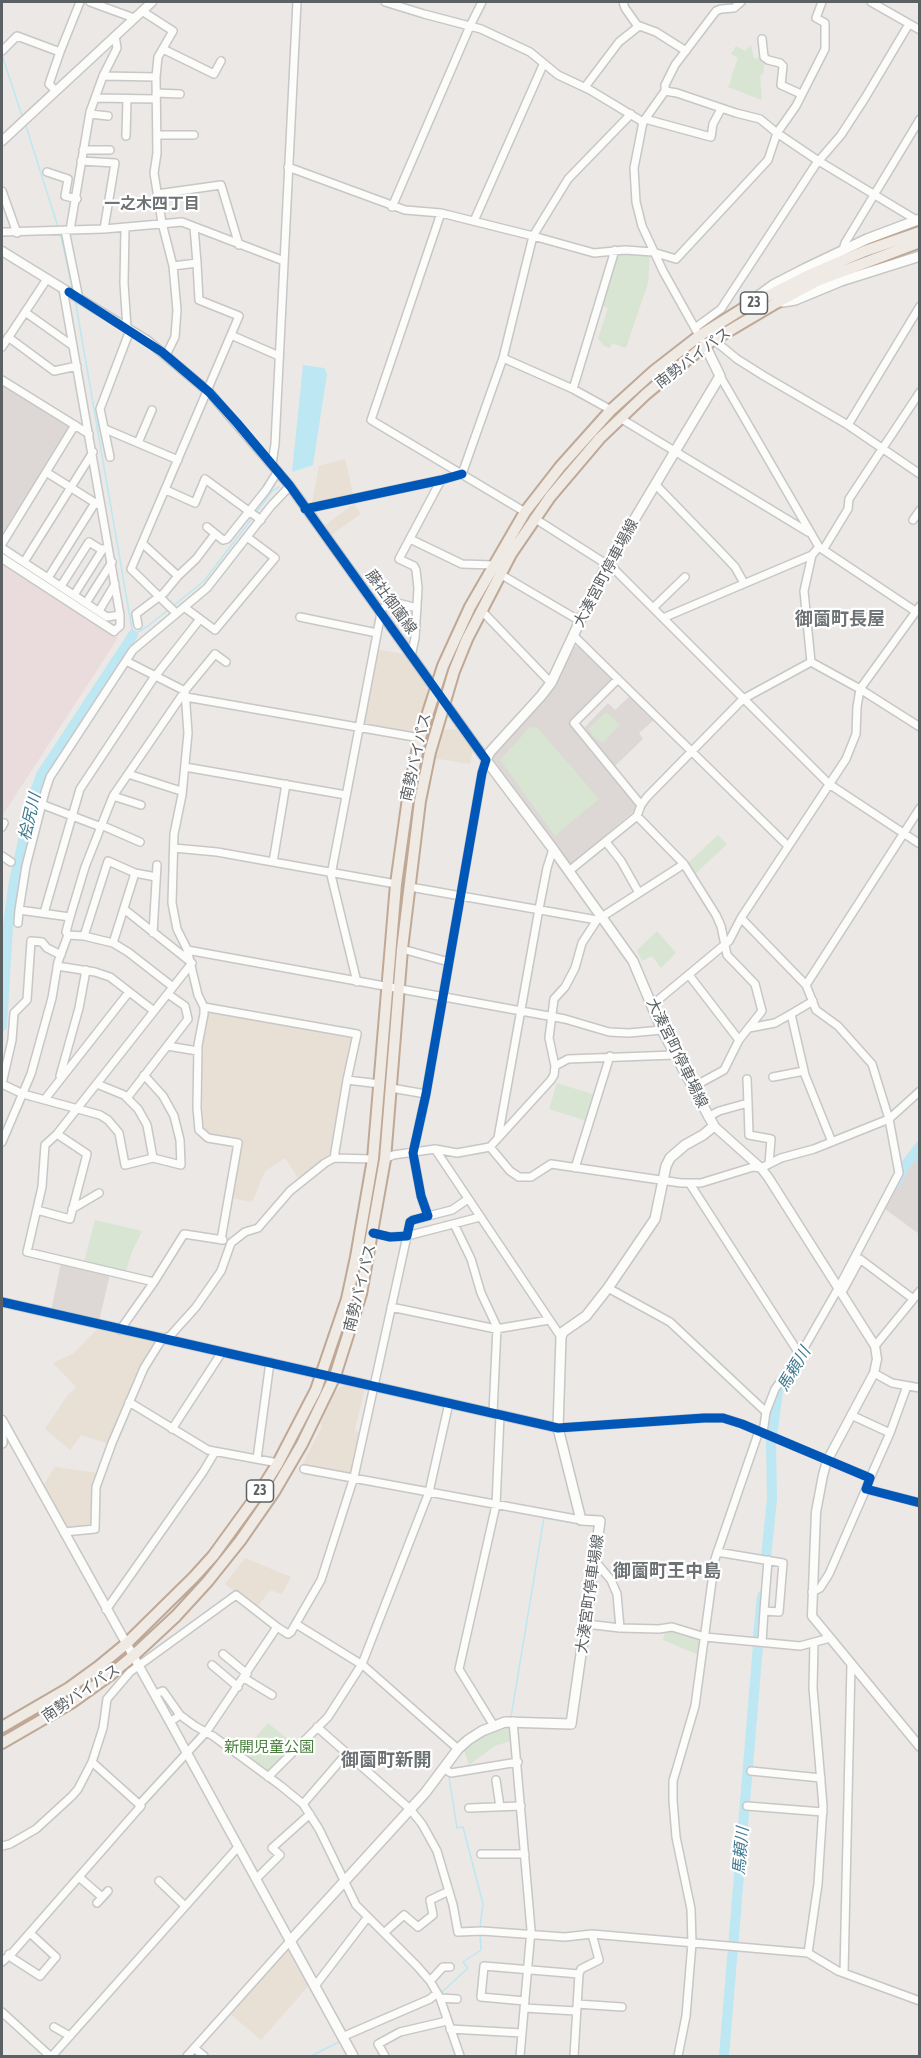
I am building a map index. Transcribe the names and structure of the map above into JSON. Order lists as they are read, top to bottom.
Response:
{
  "streets": {
    "highway": ["23", "南勢バイパス"],
    "main road": ["大湊宮町停車場線"],
    "street": ["藤社御薗線"]
  },
  "crossings": [
    ["南勢バイパス", "藤社御薗線"],
    ["大湊宮町停車場線", "藤社御薗線"]
  ],
  "districts": [
    "一之木四丁目",
    "御薗町長屋",
    "御薗町王中島",
    "御薗町新開"
  ],
  "water": ["桧尻川", "馬頼川"],
  "parks": ["新開児童公園"]
}
